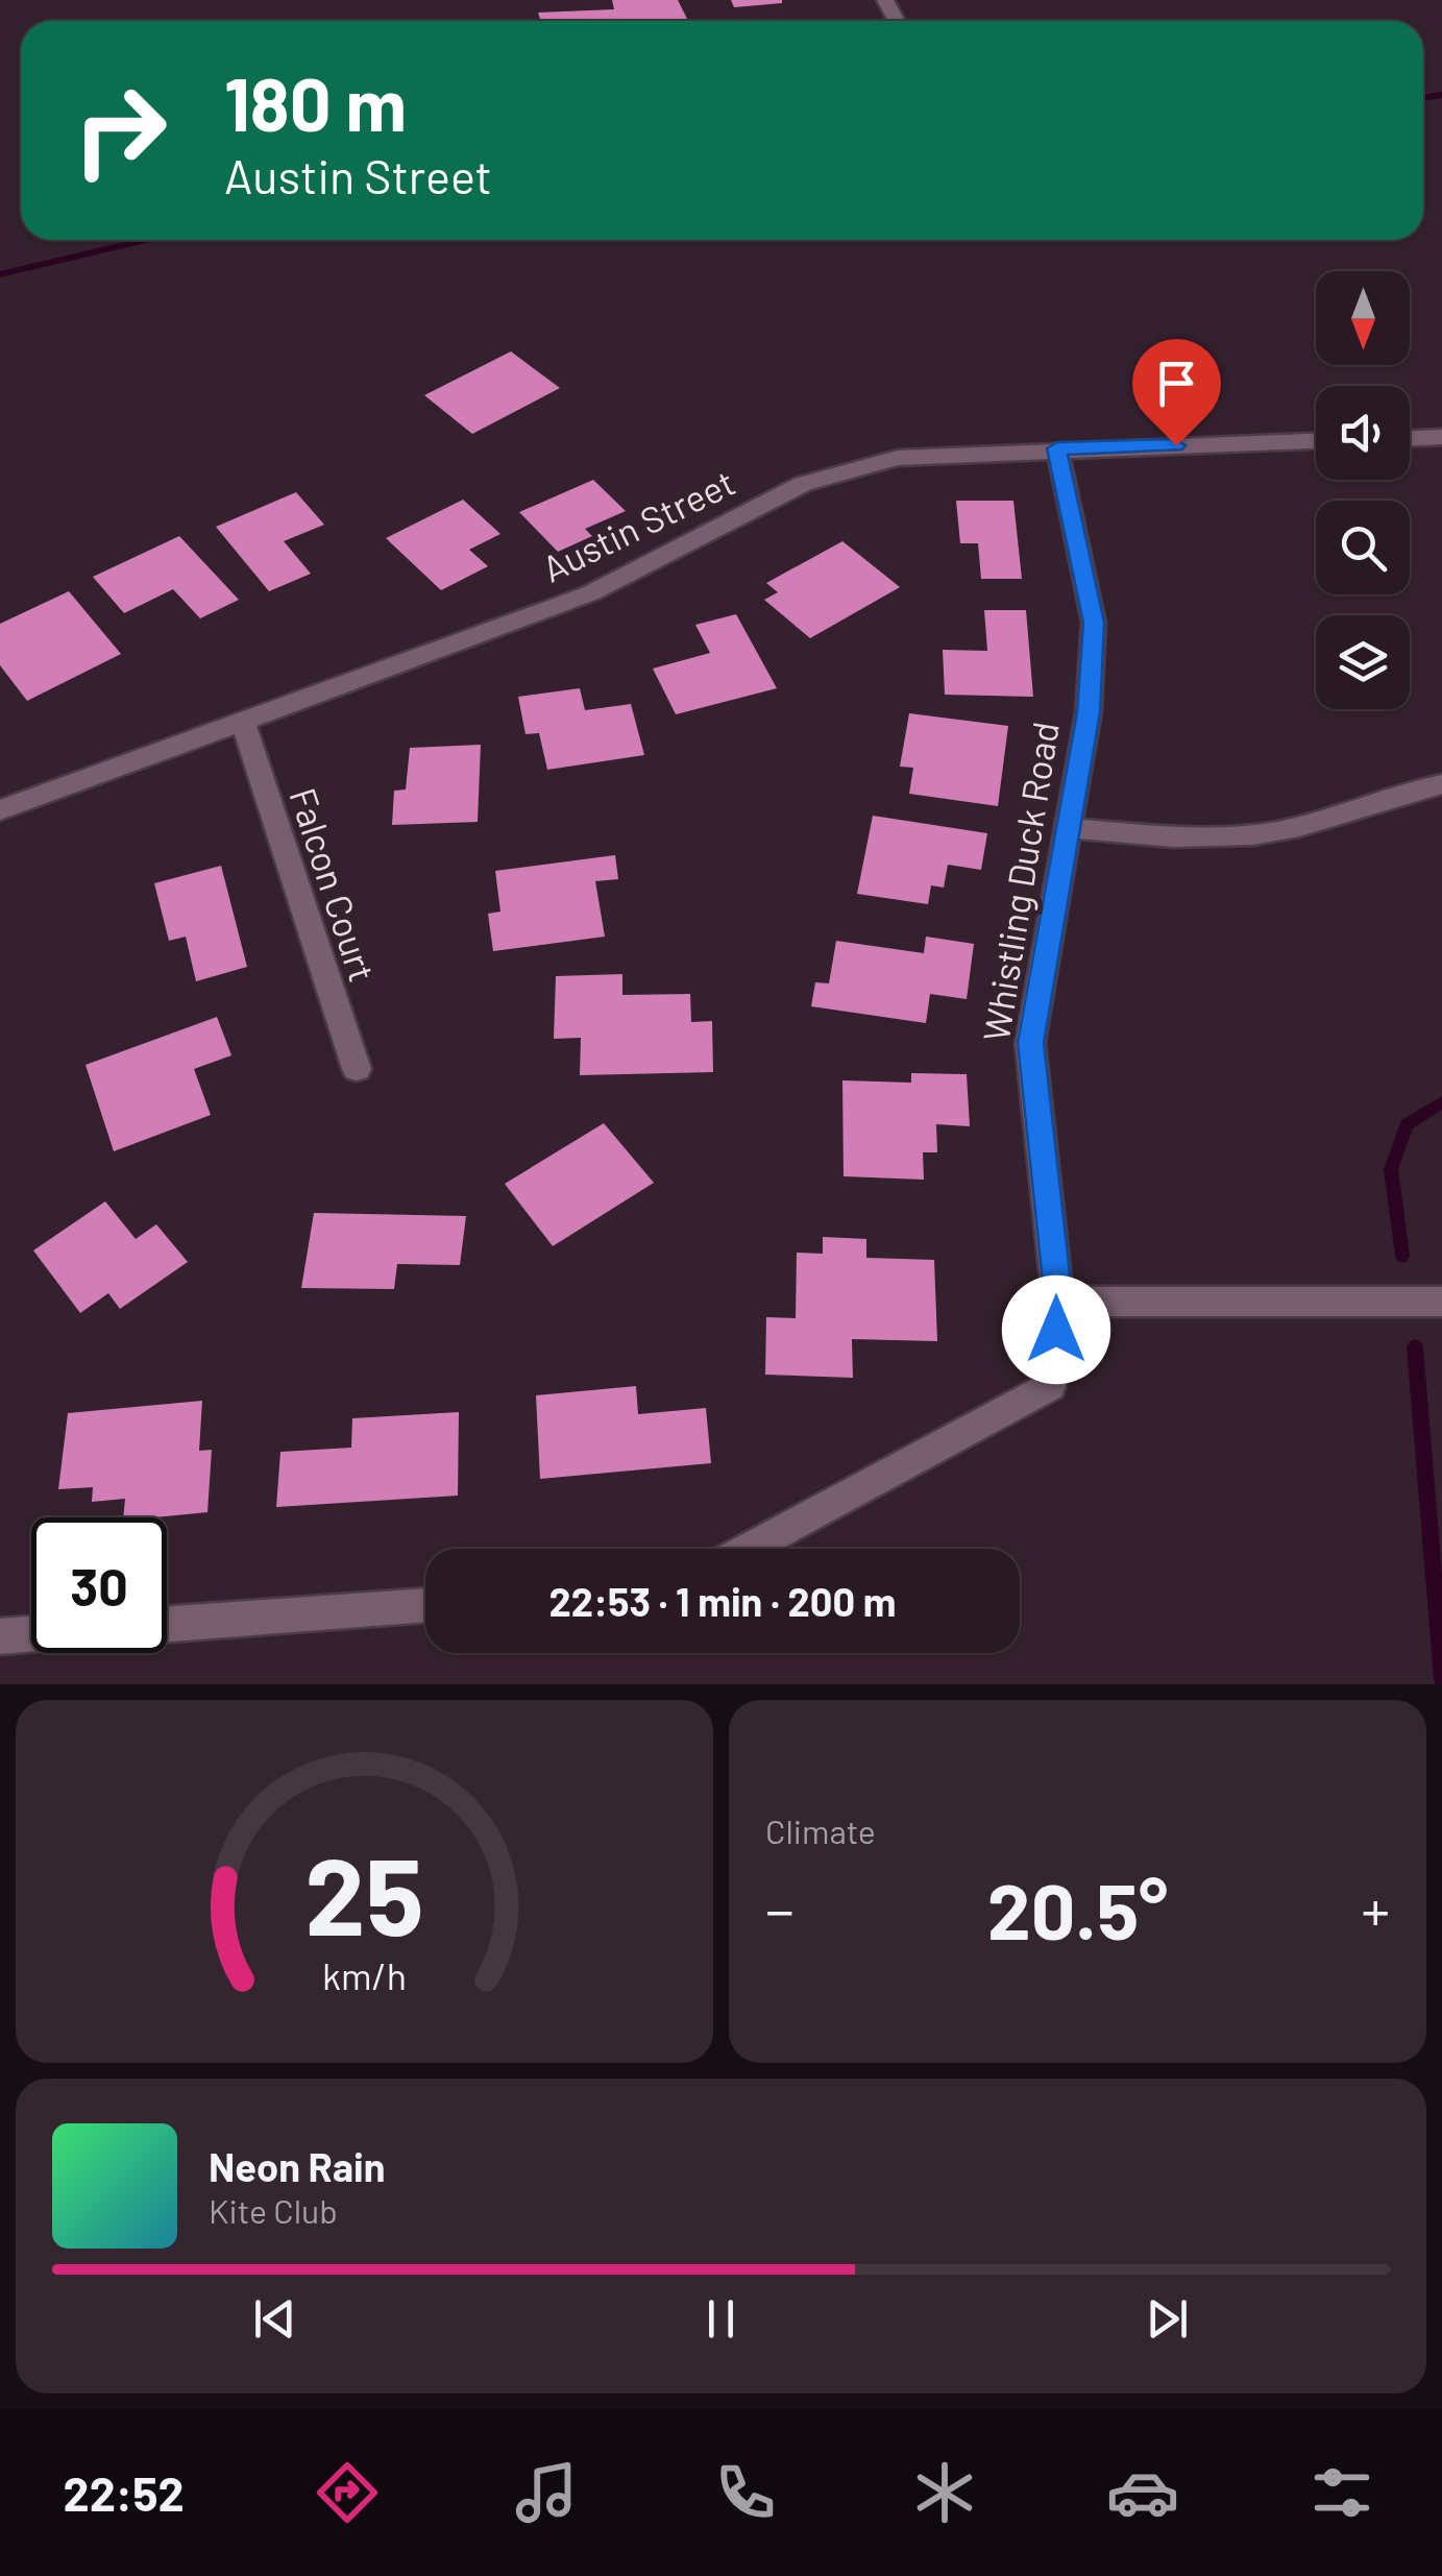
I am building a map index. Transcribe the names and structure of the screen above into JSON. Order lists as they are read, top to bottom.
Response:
{
  "streets": {
    "street": ["Austin Street", "Whistling Duck Road", "Falcon Court"]
  },
  "crossings": [
    ["Austin Street", "Whistling Duck Road"],
    ["Austin Street", "Falcon Court"]
  ],
  "north": "bottom",
  "page": {
    "turn": ["180 m", "Austin Street"],
    "limit": "30",
    "trip": "22:53 · 1 min · 200 m",
    "tile": "Climate",
    "heat": ["−", "20.5°", "+"],
    "song": ["Neon Rain", "Kite Club"],
    "tabs": "22:52",
    "gauge": ["25", "km/h"]
  }
}
